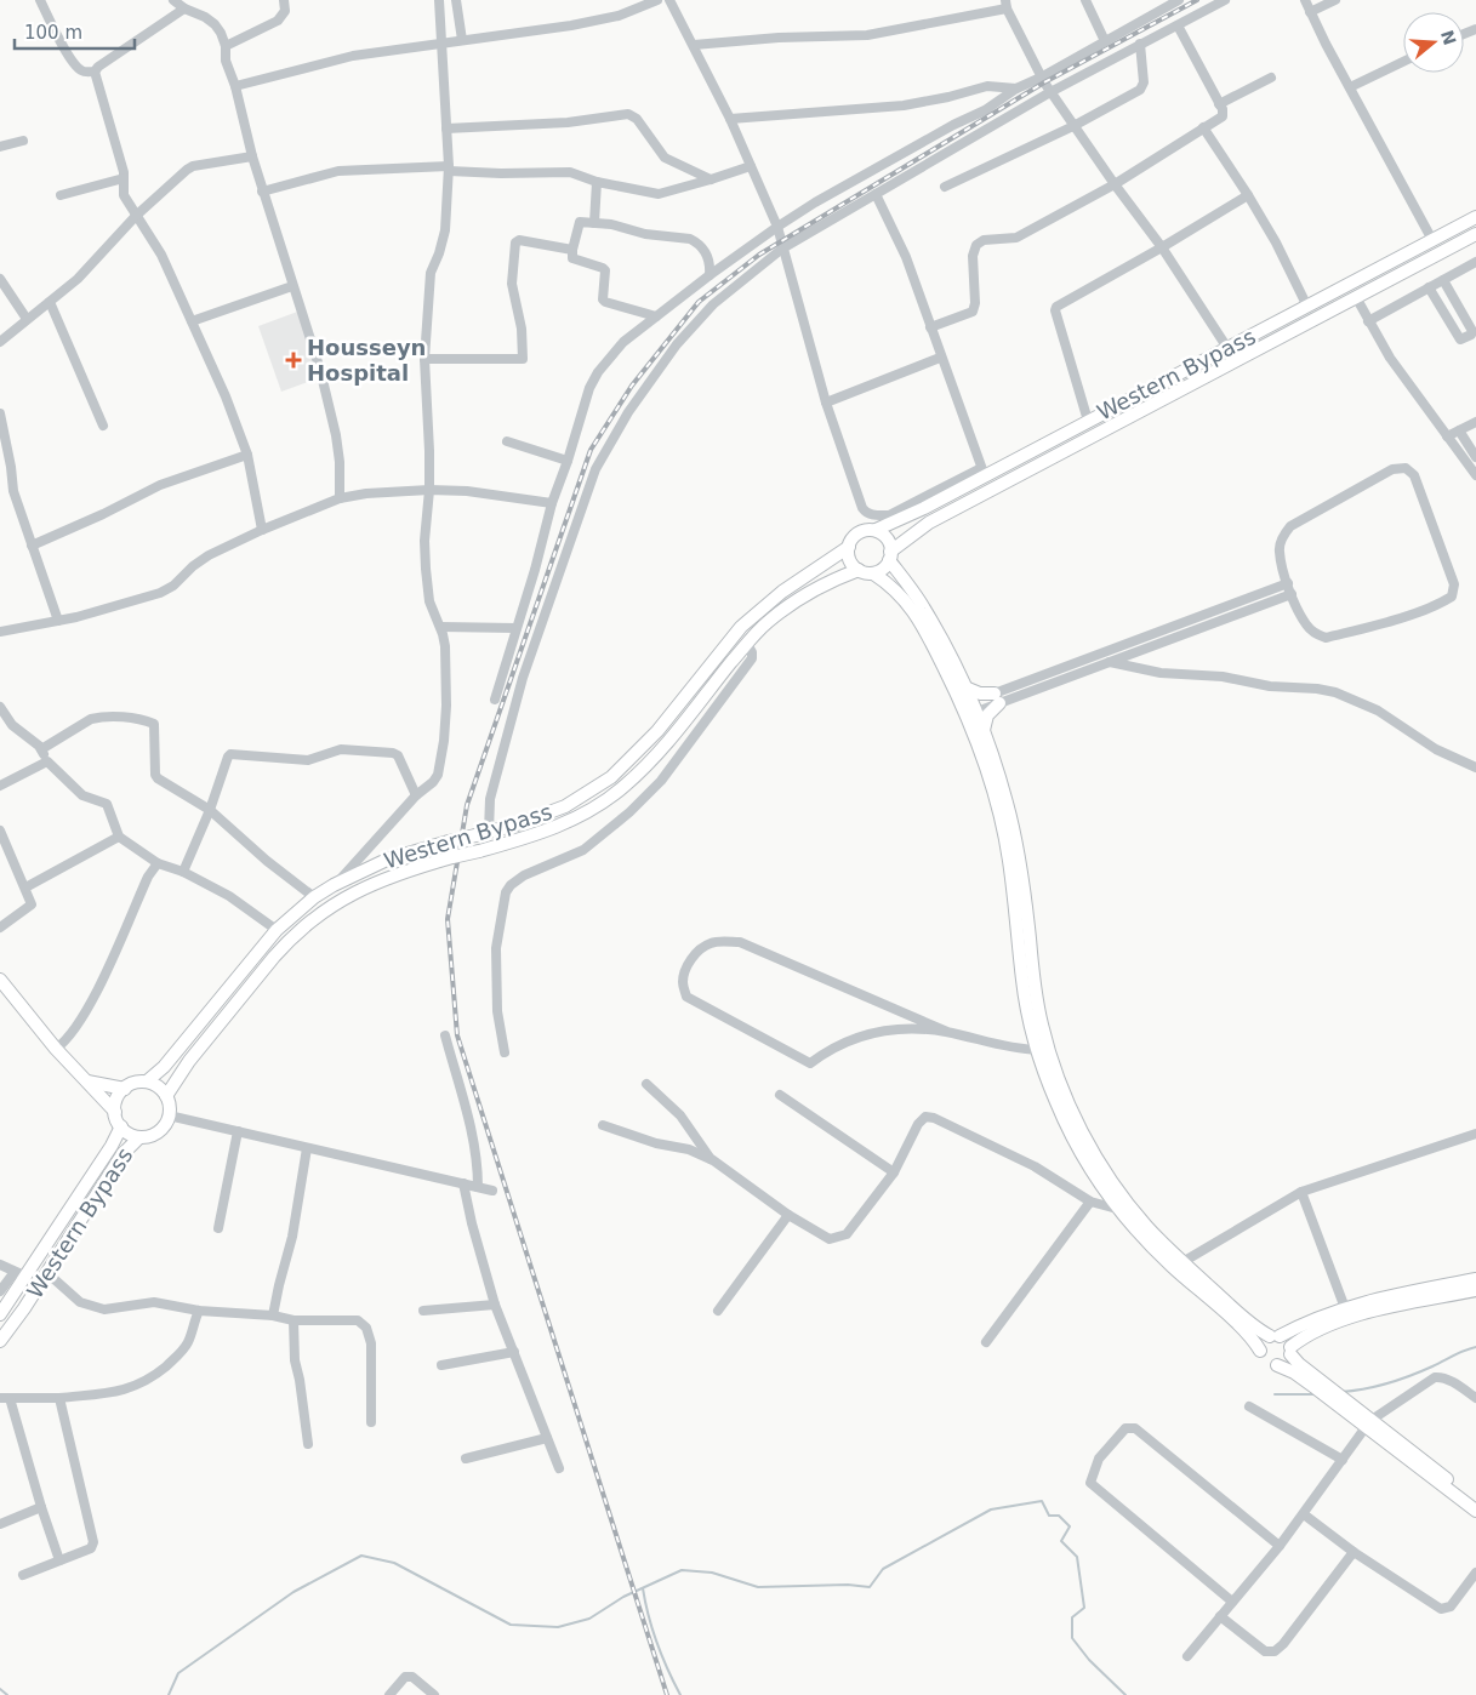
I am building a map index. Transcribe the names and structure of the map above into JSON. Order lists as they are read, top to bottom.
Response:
{
  "streets": {
    "main road": ["Western Bypass"]
  },
  "places": {
    "health": ["Housseyn Hospital"]
  },
  "scale_bar": "100 m",
  "north": "right"
}
